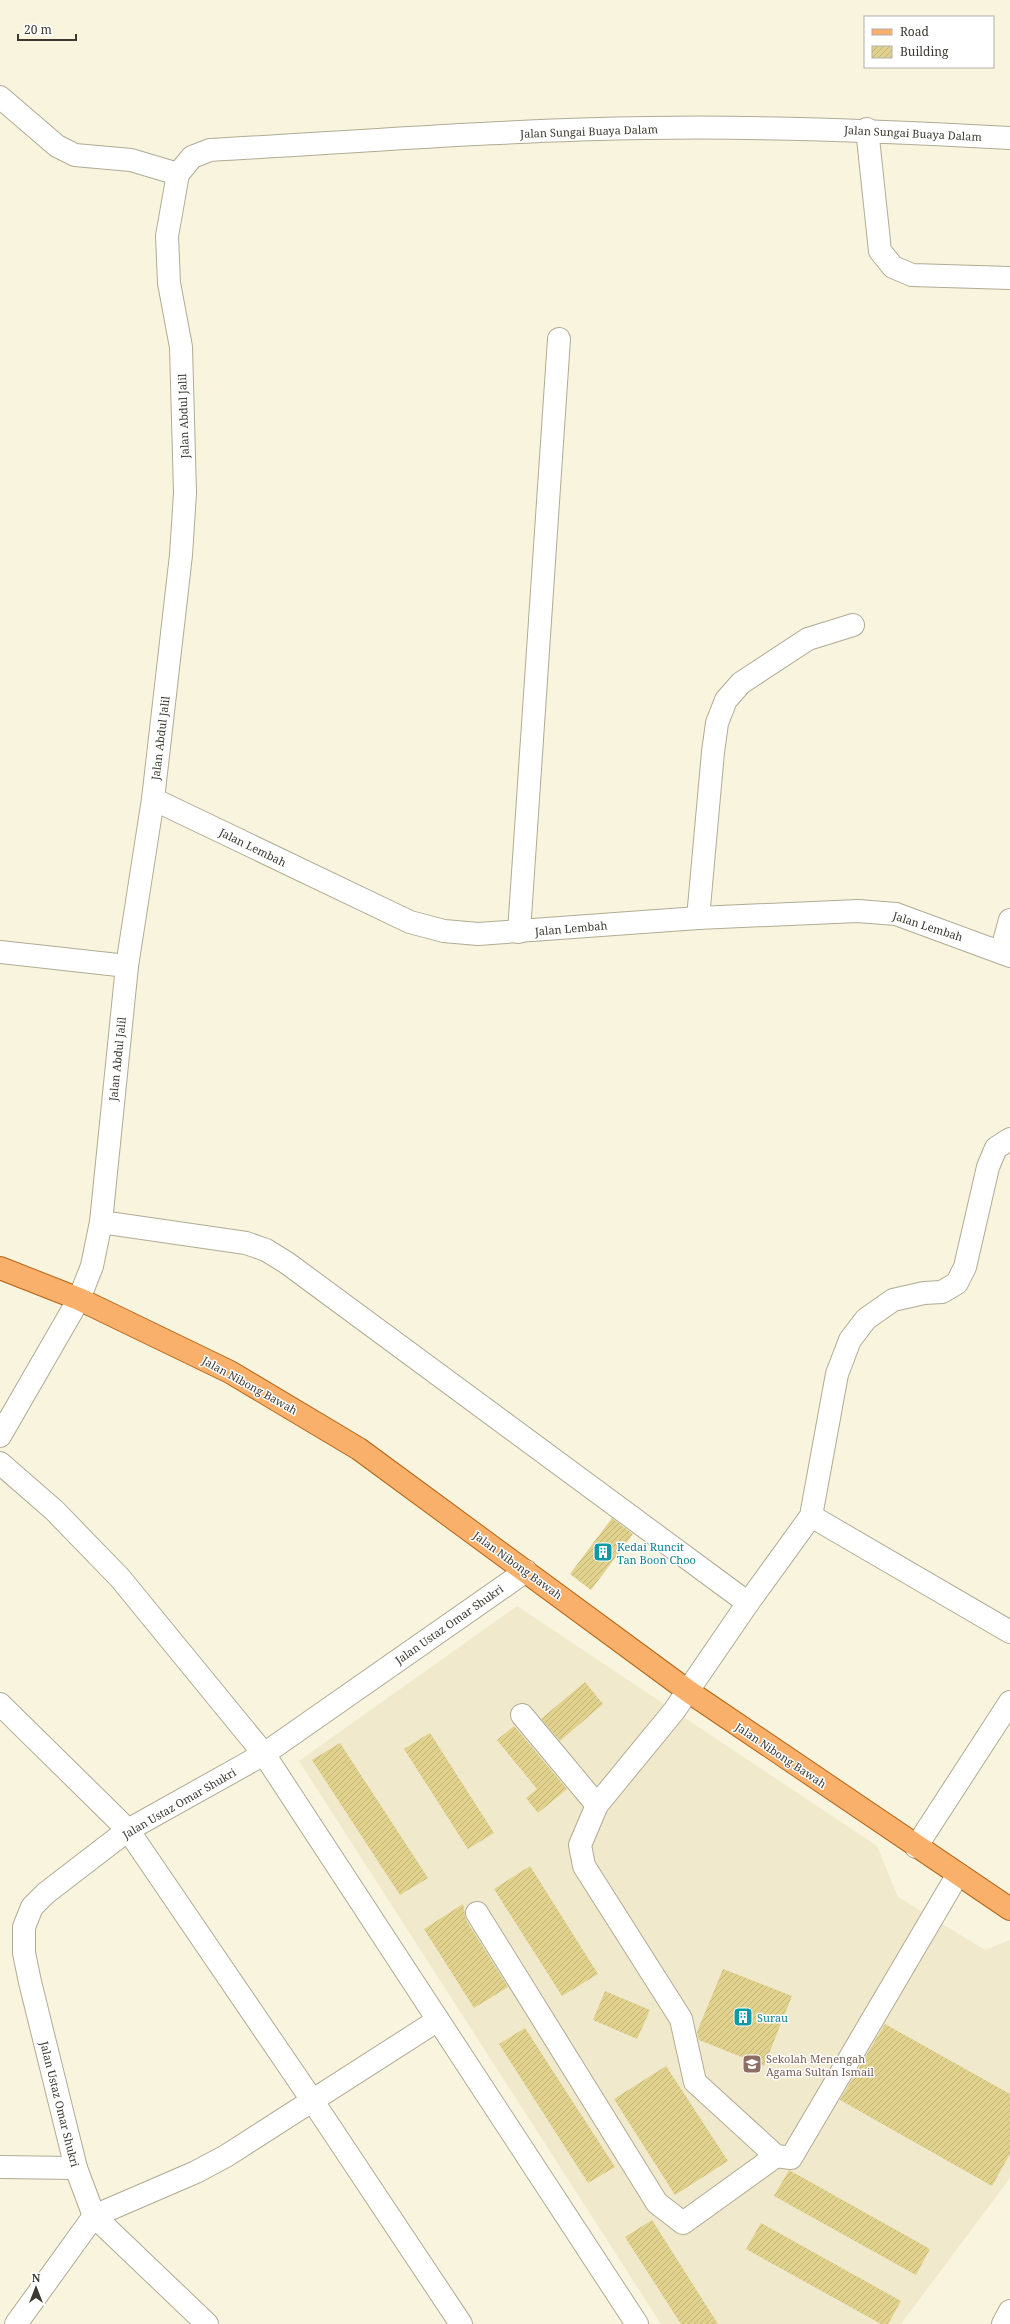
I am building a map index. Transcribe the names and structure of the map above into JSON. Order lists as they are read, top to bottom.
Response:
{
  "streets": {
    "main road": ["Jalan Nibong Bawah"],
    "street": [
      "Jalan Sungai Buaya Dalam",
      "Jalan Abdul Jalil",
      "Jalan Lembah",
      "Jalan Ustaz Omar Shukri"
    ]
  },
  "crossings": [
    ["Jalan Sungai Buaya Dalam", "Jalan Abdul Jalil"],
    ["Jalan Abdul Jalil", "Jalan Lembah"],
    ["Jalan Abdul Jalil", "Jalan Nibong Bawah"],
    ["Jalan Nibong Bawah", "Jalan Ustaz Omar Shukri"]
  ],
  "places": {
    "building": ["Kedai Runcit Tan Boon Choo", "Surau"],
    "school or university": ["Sekolah Menengah Agama Sultan Ismail"]
  },
  "legend": ["Road", "Building"],
  "scale_bar": "20 m",
  "north": "top"
}
